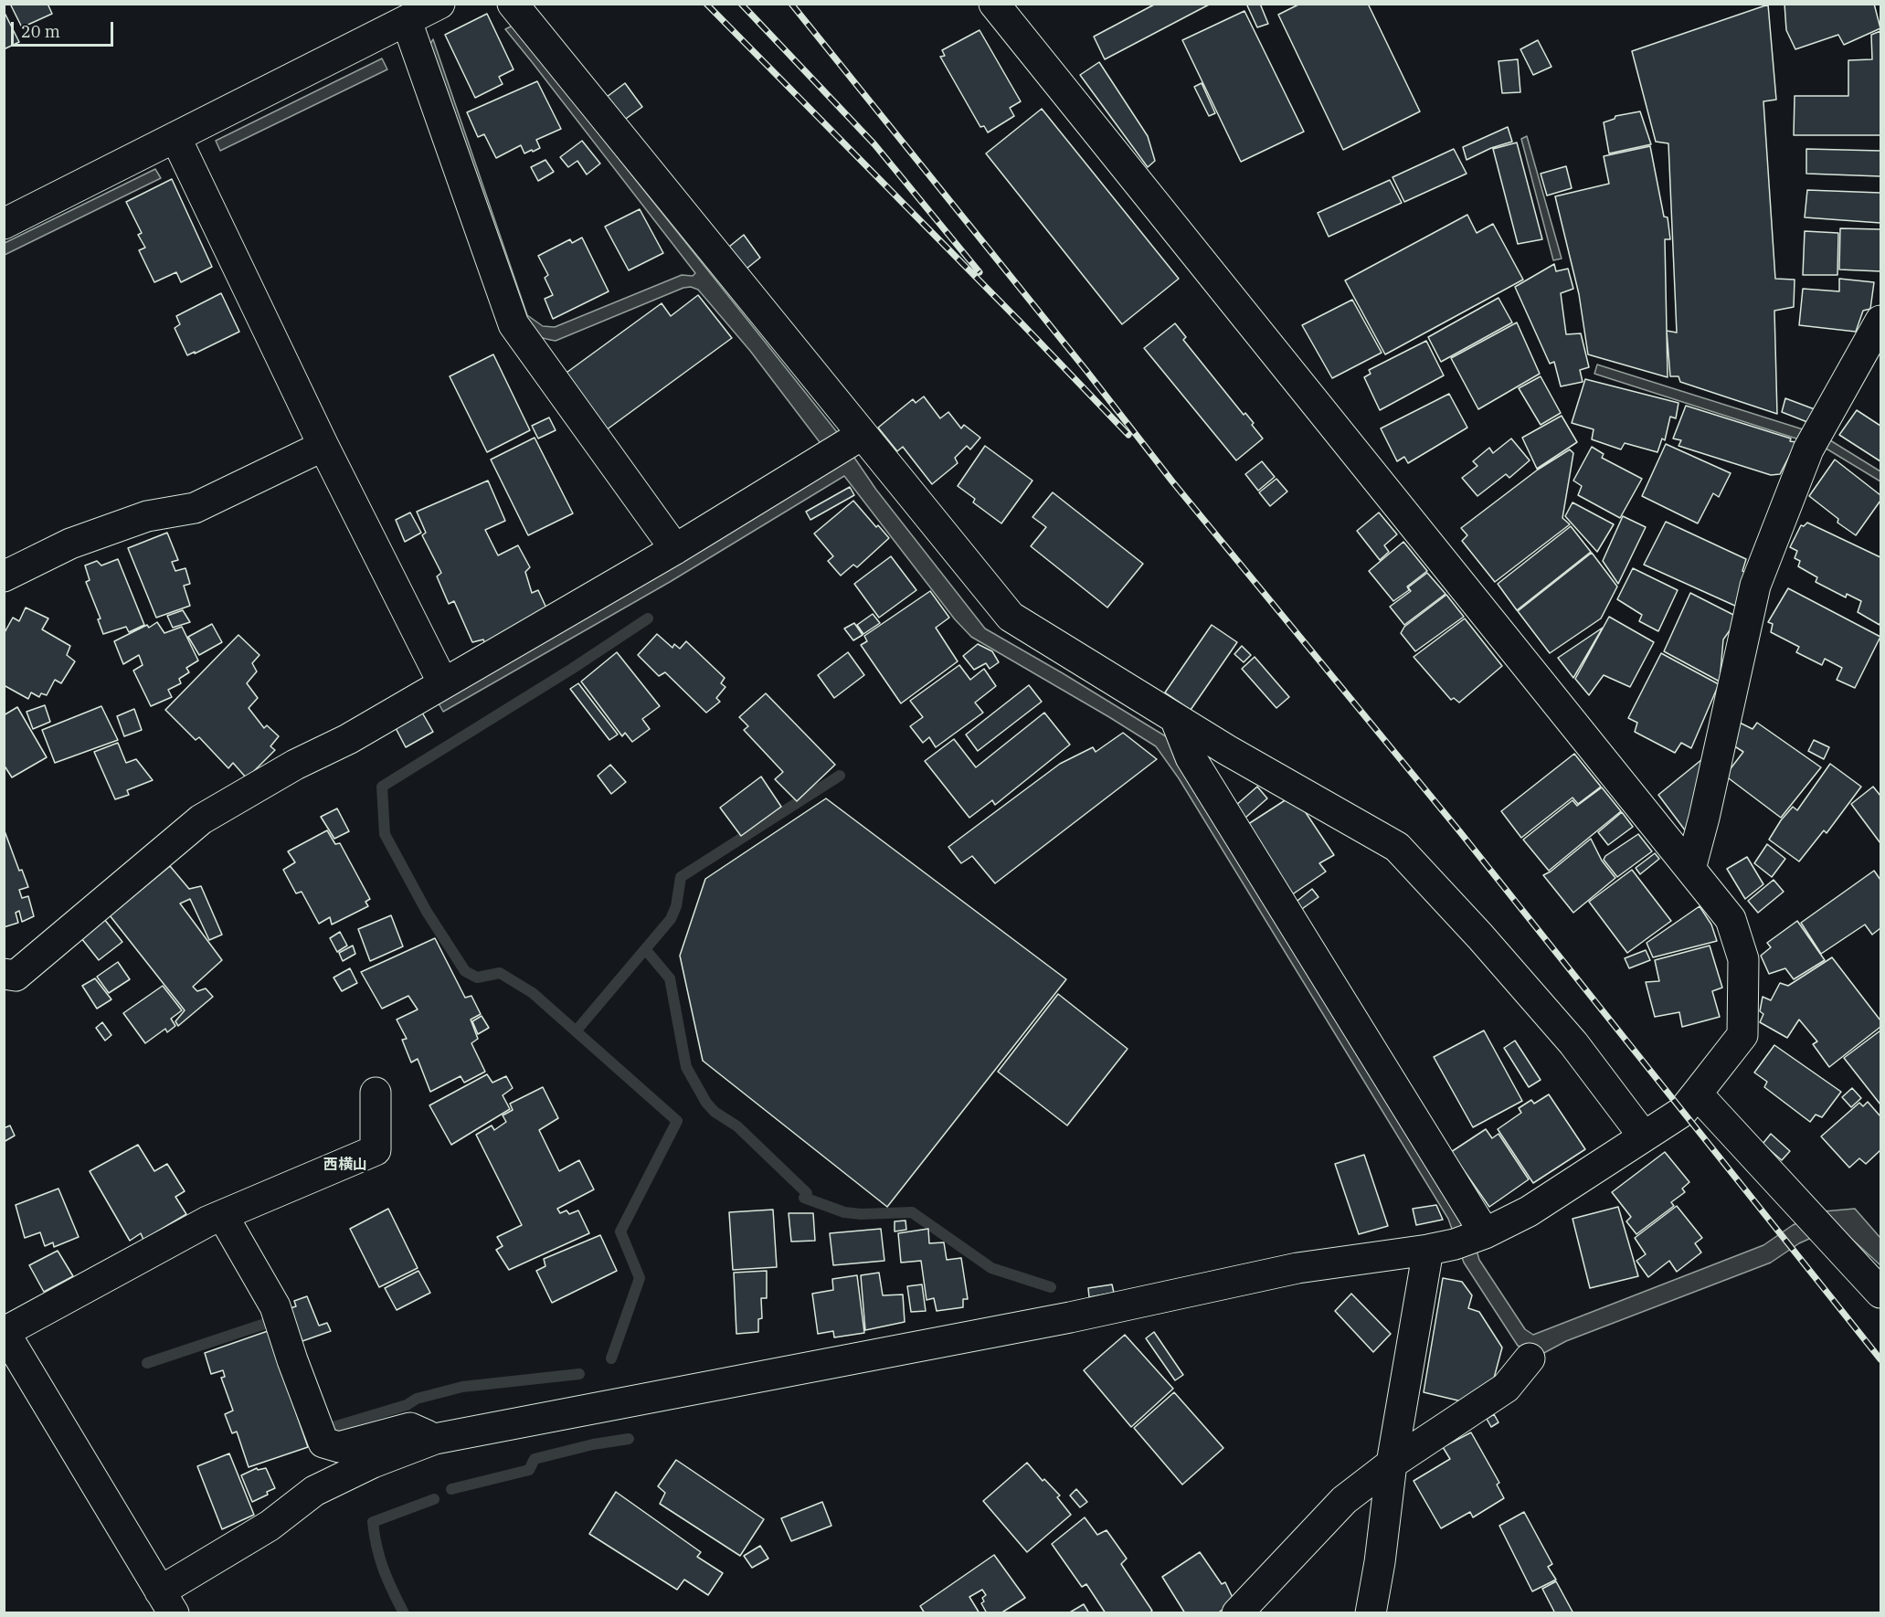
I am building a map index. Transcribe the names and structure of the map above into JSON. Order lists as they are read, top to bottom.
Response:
{
  "districts": ["西横山"],
  "scale_bar": "20 m"
}
